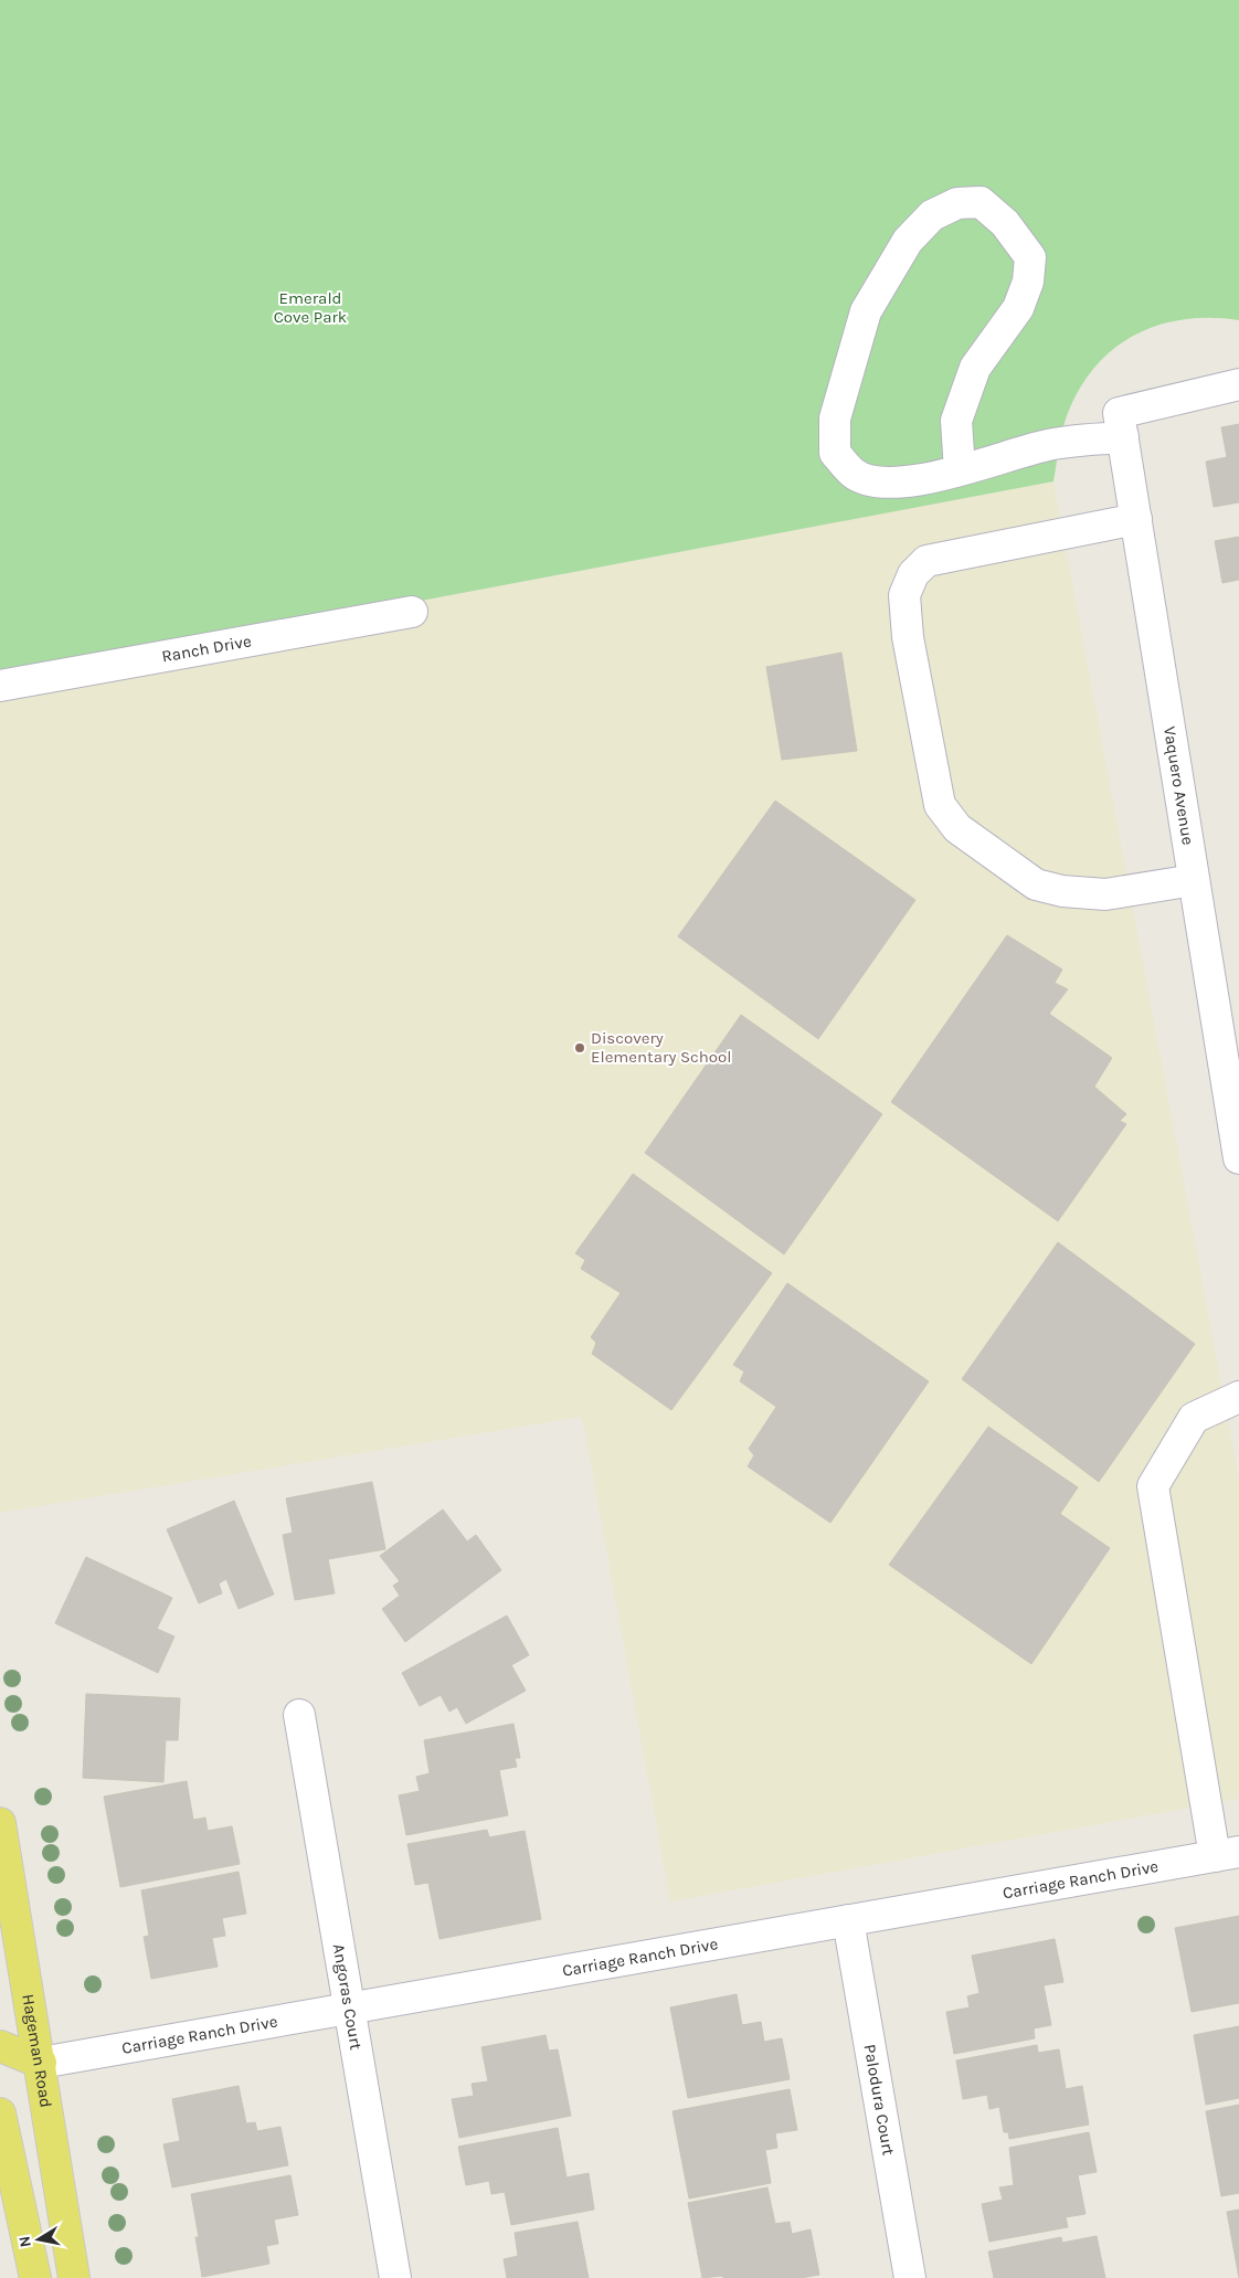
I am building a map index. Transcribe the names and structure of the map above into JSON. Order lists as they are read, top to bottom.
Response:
{
  "streets": {
    "main road": ["Hageman Road"],
    "street": [
      "Ranch Drive",
      "Vaquero Avenue",
      "Carriage Ranch Drive",
      "Angoras Court",
      "Palodura Court"
    ]
  },
  "crossings": [
    ["Carriage Ranch Drive", "Angoras Court"],
    ["Carriage Ranch Drive", "Hageman Road"],
    ["Carriage Ranch Drive", "Palodura Court"]
  ],
  "parks": ["Emerald Cove Park"],
  "places": ["Discovery Elementary School"],
  "north": "left"
}
